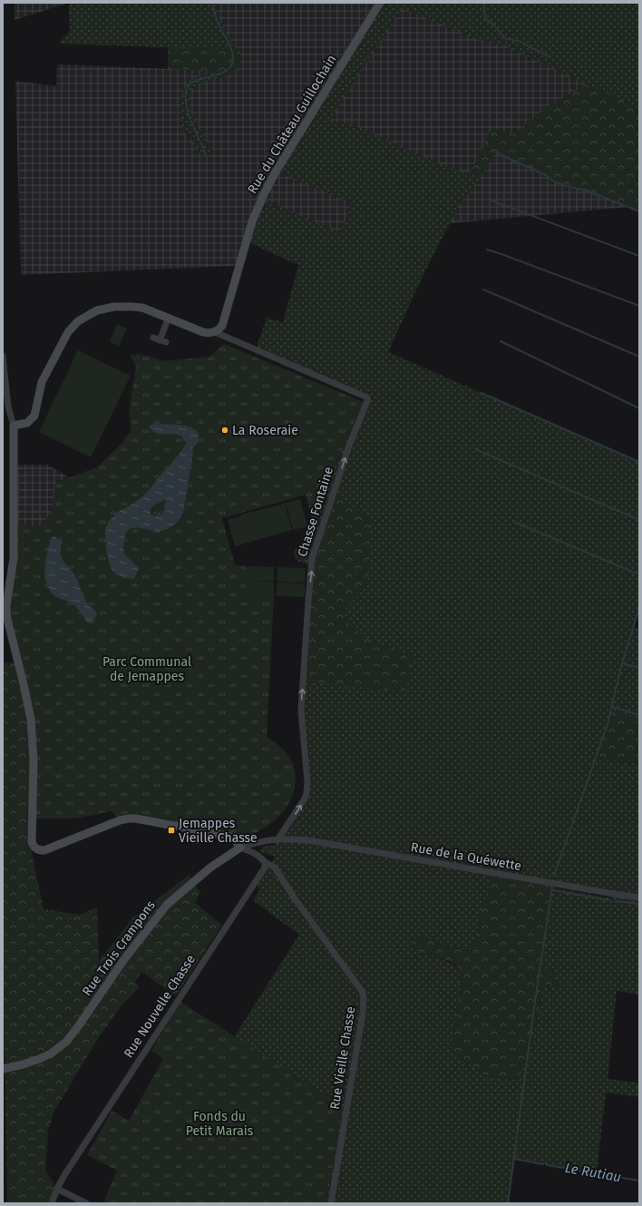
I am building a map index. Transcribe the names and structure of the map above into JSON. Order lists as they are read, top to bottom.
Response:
{
  "streets": {
    "street": [
      "Rue du Château Guillochain",
      "Chasse Fontaine",
      "Rue de la Quéwette",
      "Rue Trois Crampons",
      "Rue Nouvelle Chasse",
      "Rue Vieille Chasse"
    ]
  },
  "crossings": [
    ["Rue du Château Guillochain", "Chasse Fontaine"],
    ["Chasse Fontaine", "Rue de la Quéwette"],
    ["Rue de la Quéwette", "Rue Trois Crampons"],
    ["Rue Nouvelle Chasse", "Rue Vieille Chasse"]
  ],
  "one_way": ["Chasse Fontaine"],
  "water": ["Le Rutiau"],
  "parks": ["Parc Communal de Jemappes", "Fonds du Petit Marais"],
  "places": {
    "other": ["La Roseraie"],
    "transit": ["Jemappes Vieille Chasse"]
  }
}
